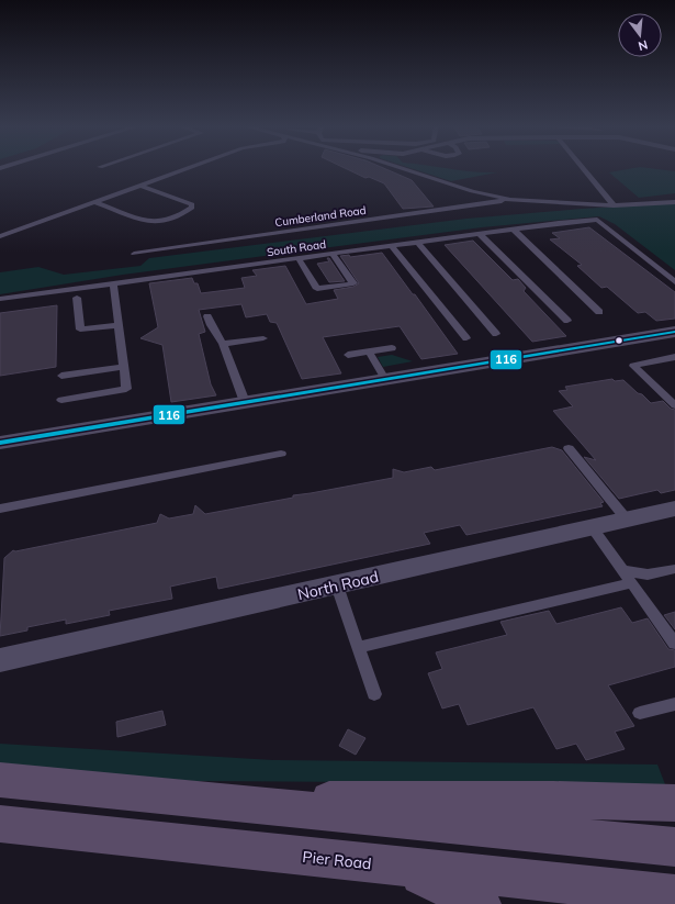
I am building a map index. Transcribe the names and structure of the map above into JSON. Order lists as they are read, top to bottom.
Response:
{
  "streets": {
    "main road": ["Pier Road"],
    "street": ["North Road"],
    "lane": ["Cumberland Road", "South Road"]
  },
  "lines": ["transit line 116"],
  "north": "bottom"
}
